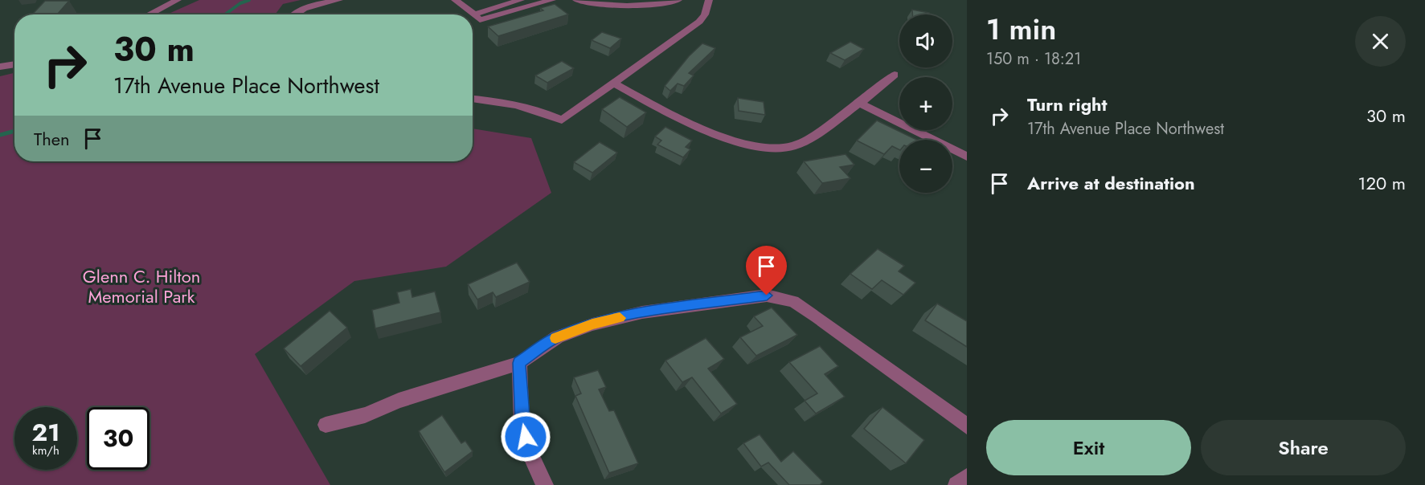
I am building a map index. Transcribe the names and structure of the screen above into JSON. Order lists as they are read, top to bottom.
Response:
{
  "parks": ["Glenn C. Hilton Memorial Park"],
  "page": {
    "heading": ["1 min", "150 m · 18:21"],
    "map_buttons": ["+", "−"],
    "turn": ["30 m", "17th Avenue Place Northwest"],
    "list": [
      {
        "name": "Turn right",
        "note": "17th Avenue Place Northwest",
        "value": "30 m"
      },
      {
        "name": "Arrive at destination",
        "value": "120 m"
      }
    ],
    "then": "Then",
    "speed": "21 km/h",
    "limit": "30",
    "buttons": ["Exit", "Share"]
  }
}
